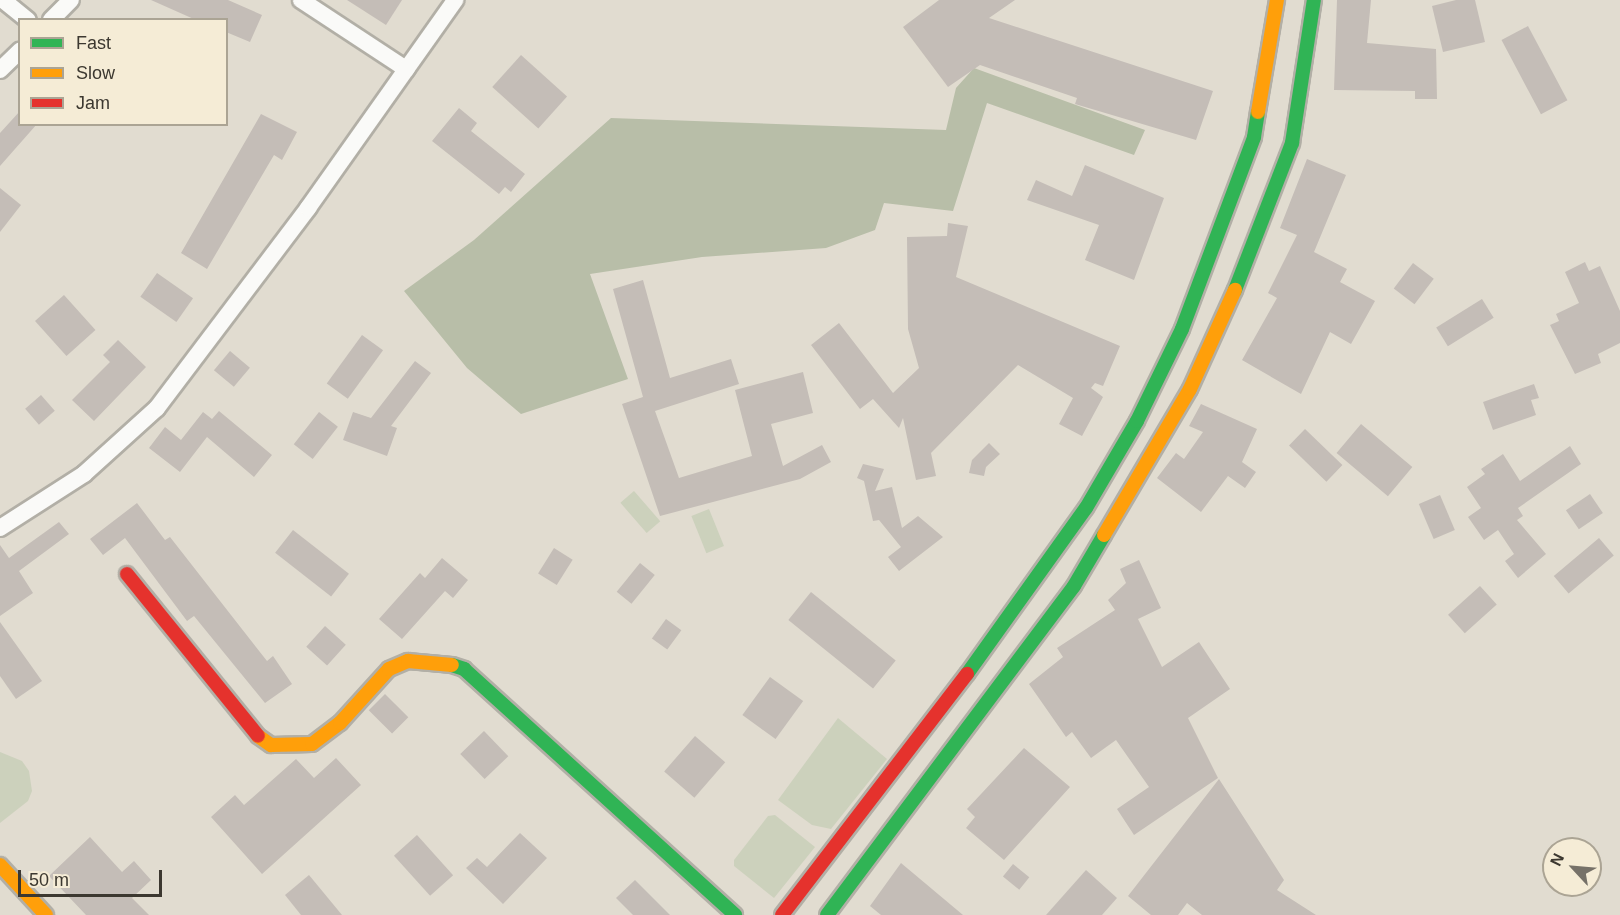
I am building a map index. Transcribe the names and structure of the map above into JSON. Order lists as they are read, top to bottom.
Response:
{
  "legend": ["Fast", "Slow", "Jam"],
  "scale_bar": "50 m",
  "north": "top left"
}
